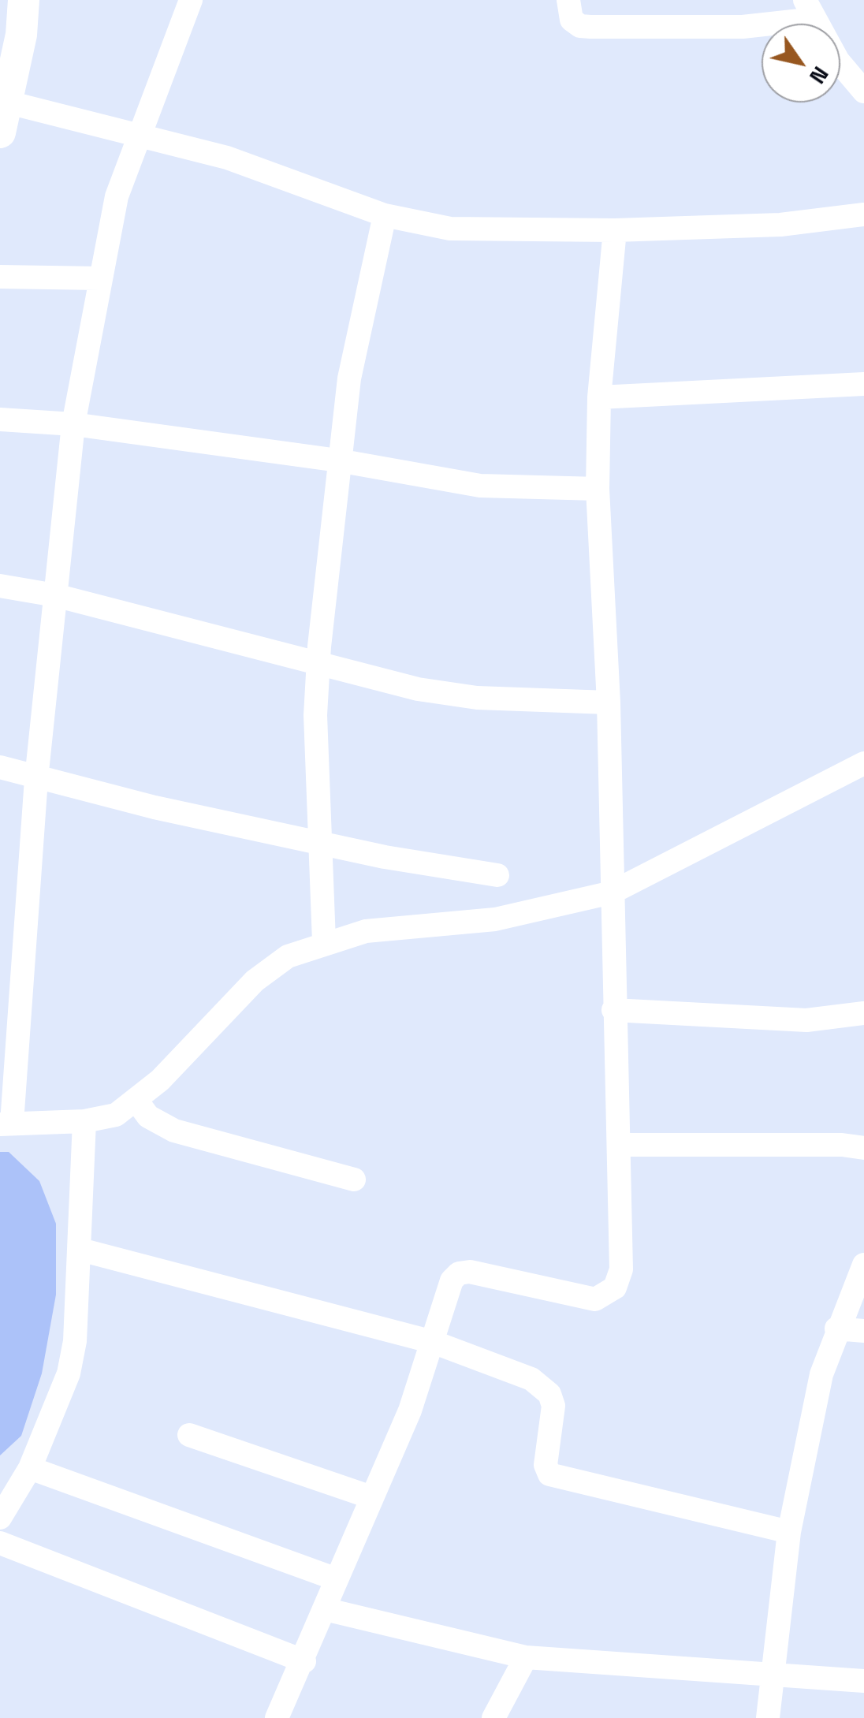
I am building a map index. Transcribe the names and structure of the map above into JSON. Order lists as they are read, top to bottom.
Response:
{
  "north": "bottom right"
}
